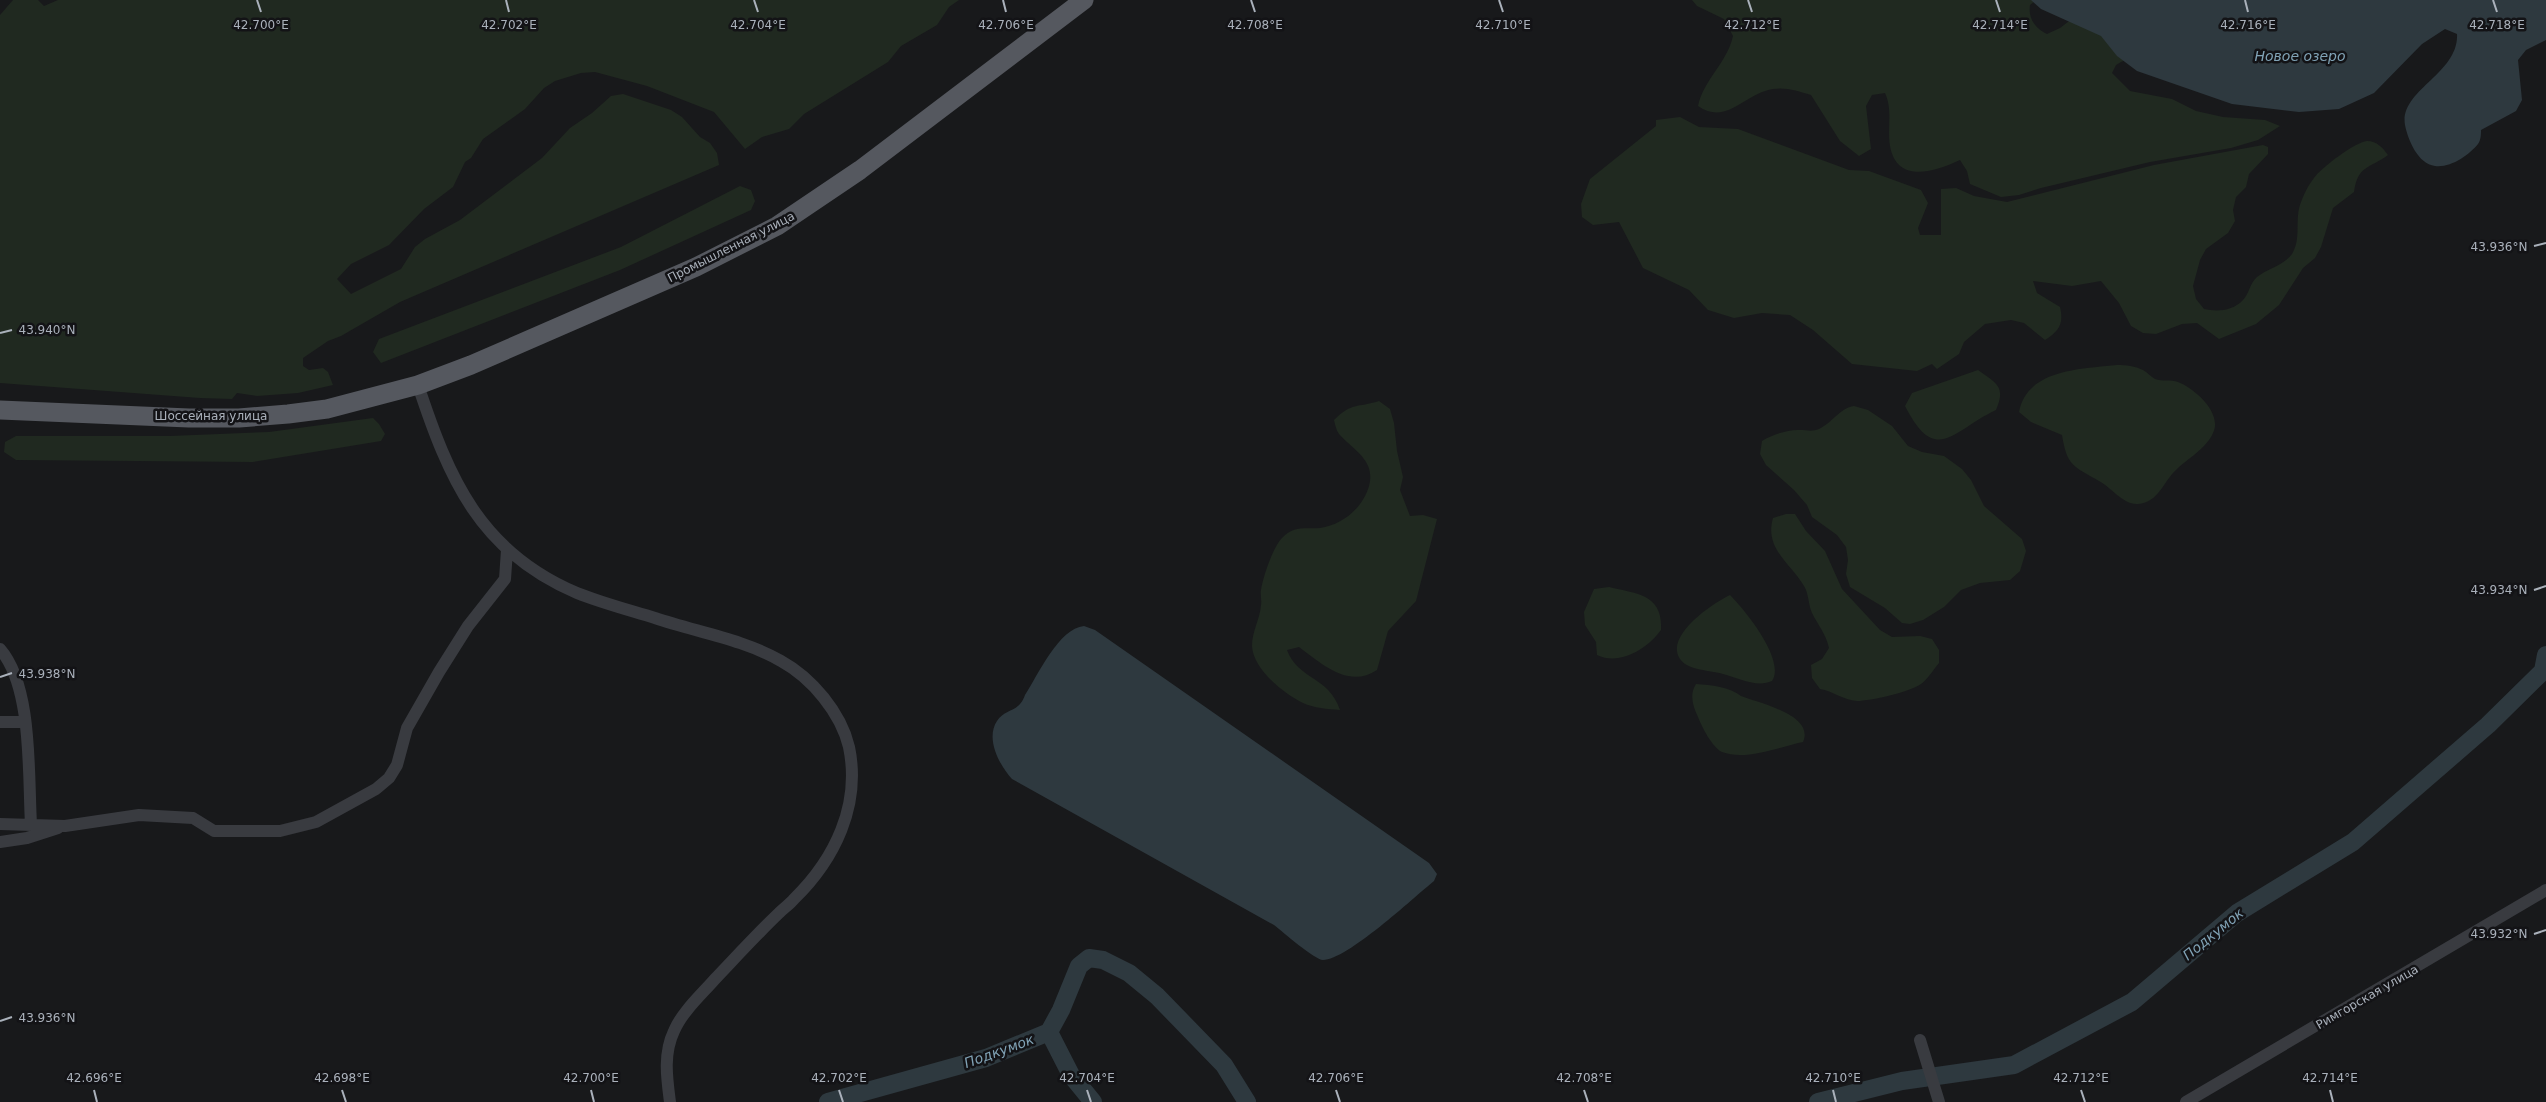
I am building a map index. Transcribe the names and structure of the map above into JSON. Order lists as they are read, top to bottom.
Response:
{
  "streets": {
    "main road": ["Промышленная улица", "Шоссейная улица"],
    "street": ["Римгорская улица"]
  },
  "crossings": [
    ["Промышленная улица", "Шоссейная улица"]
  ],
  "water": ["Новое озеро", "Подкумок"],
  "coordinates": [
    "42.700°E",
    "42.702°E",
    "42.704°E",
    "42.706°E",
    "42.708°E",
    "42.710°E",
    "42.712°E",
    "42.714°E",
    "42.716°E",
    "42.718°E",
    "43.936°N",
    "43.940°N",
    "43.934°N",
    "43.938°N",
    "43.932°N",
    "42.696°E",
    "42.698°E"
  ]
}
